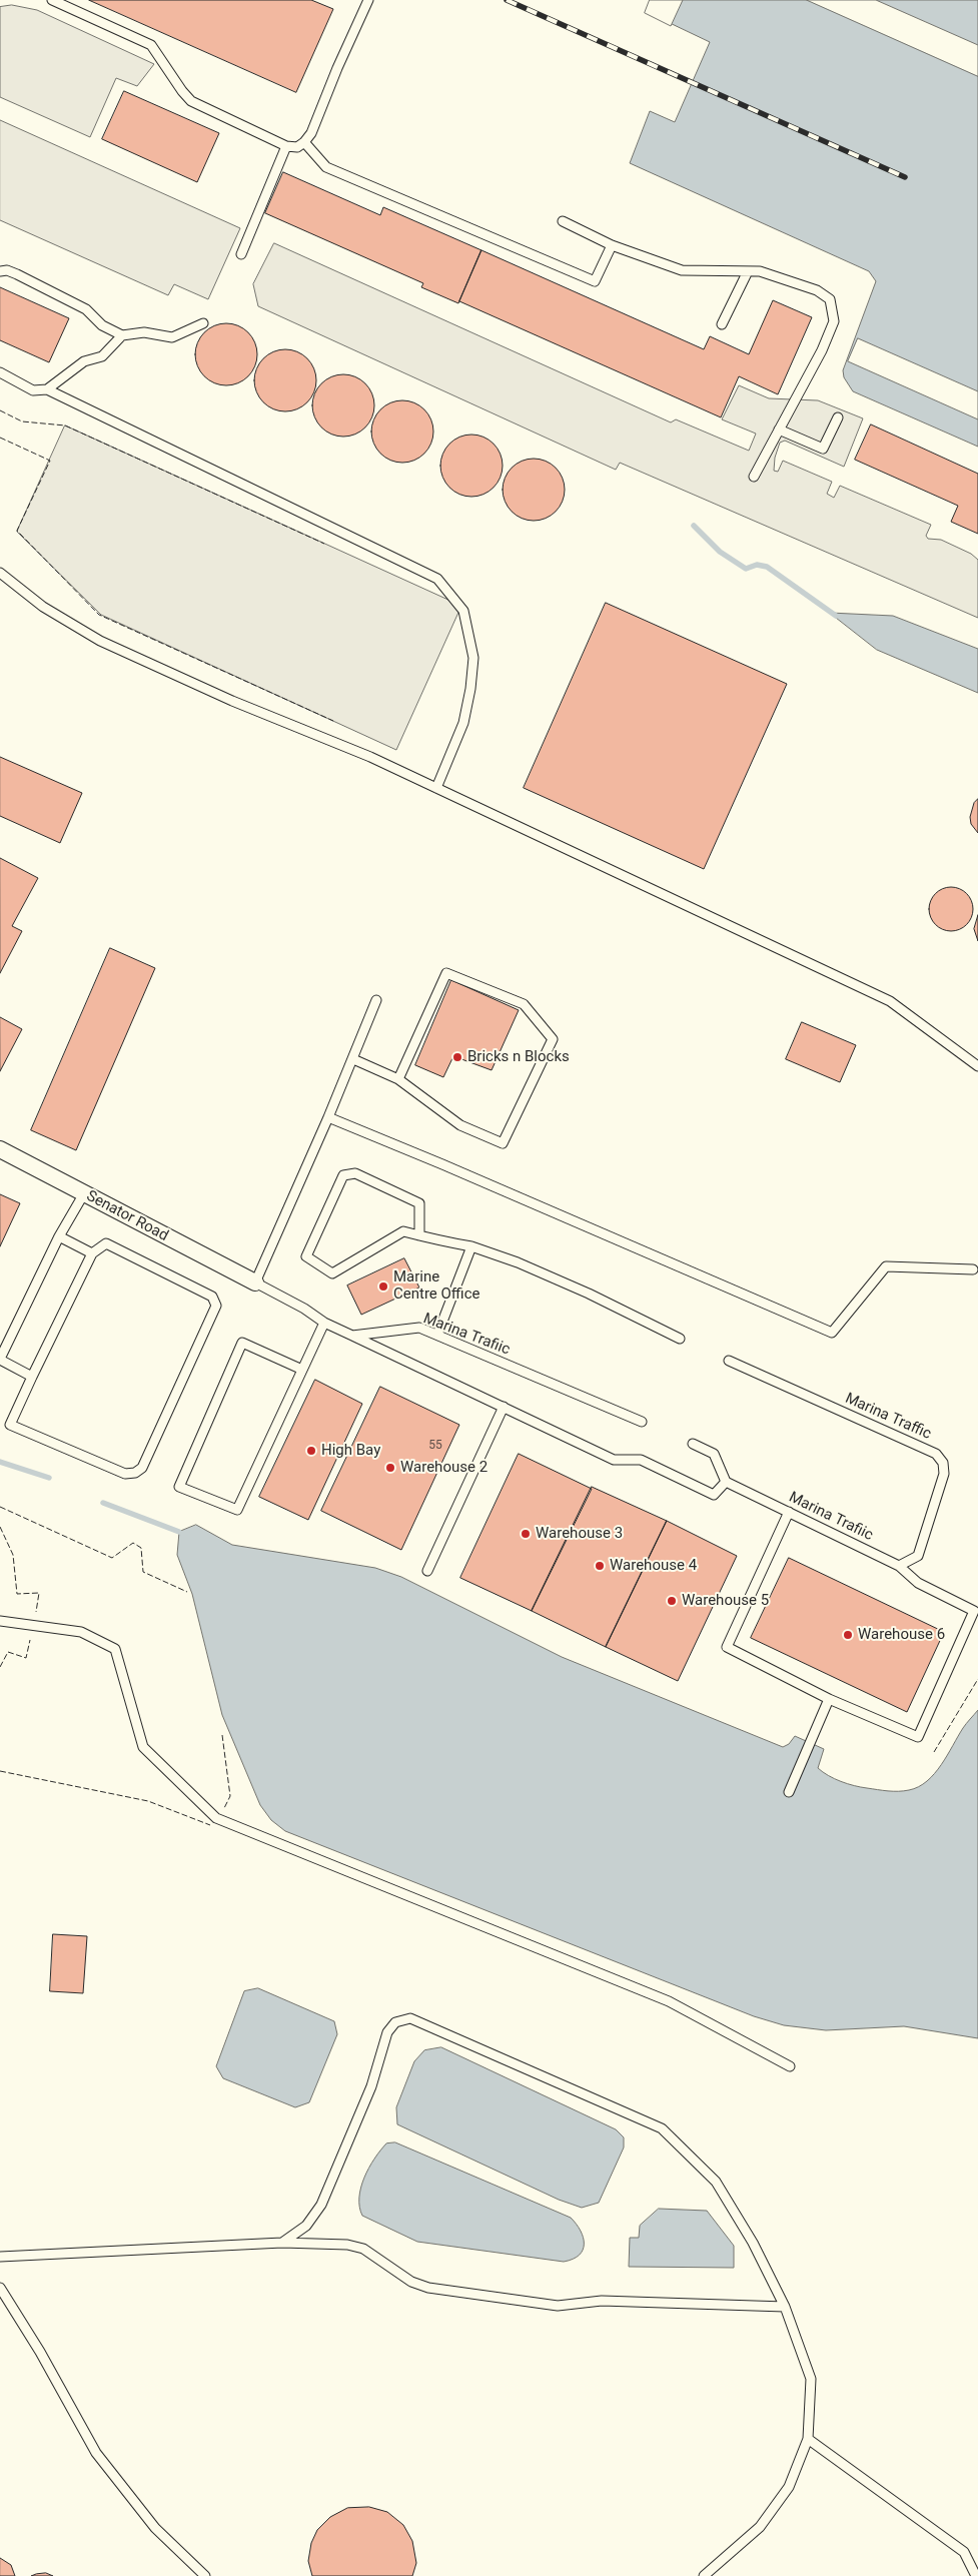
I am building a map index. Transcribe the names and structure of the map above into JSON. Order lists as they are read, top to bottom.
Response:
{
  "streets": {
    "street": ["Senator Road"],
    "lane": ["Marina Trafiic", "Marina Traffic"]
  },
  "crossings": [
    ["Marina Trafiic", "Marina Traffic"]
  ],
  "places": [
    "Bricks n Blocks",
    "Marine Centre Office",
    "High Bay",
    "Warehouse 2",
    "Warehouse 3",
    "Warehouse 4",
    "Warehouse 5",
    "Warehouse 6"
  ],
  "house_numbers": ["55"]
}
